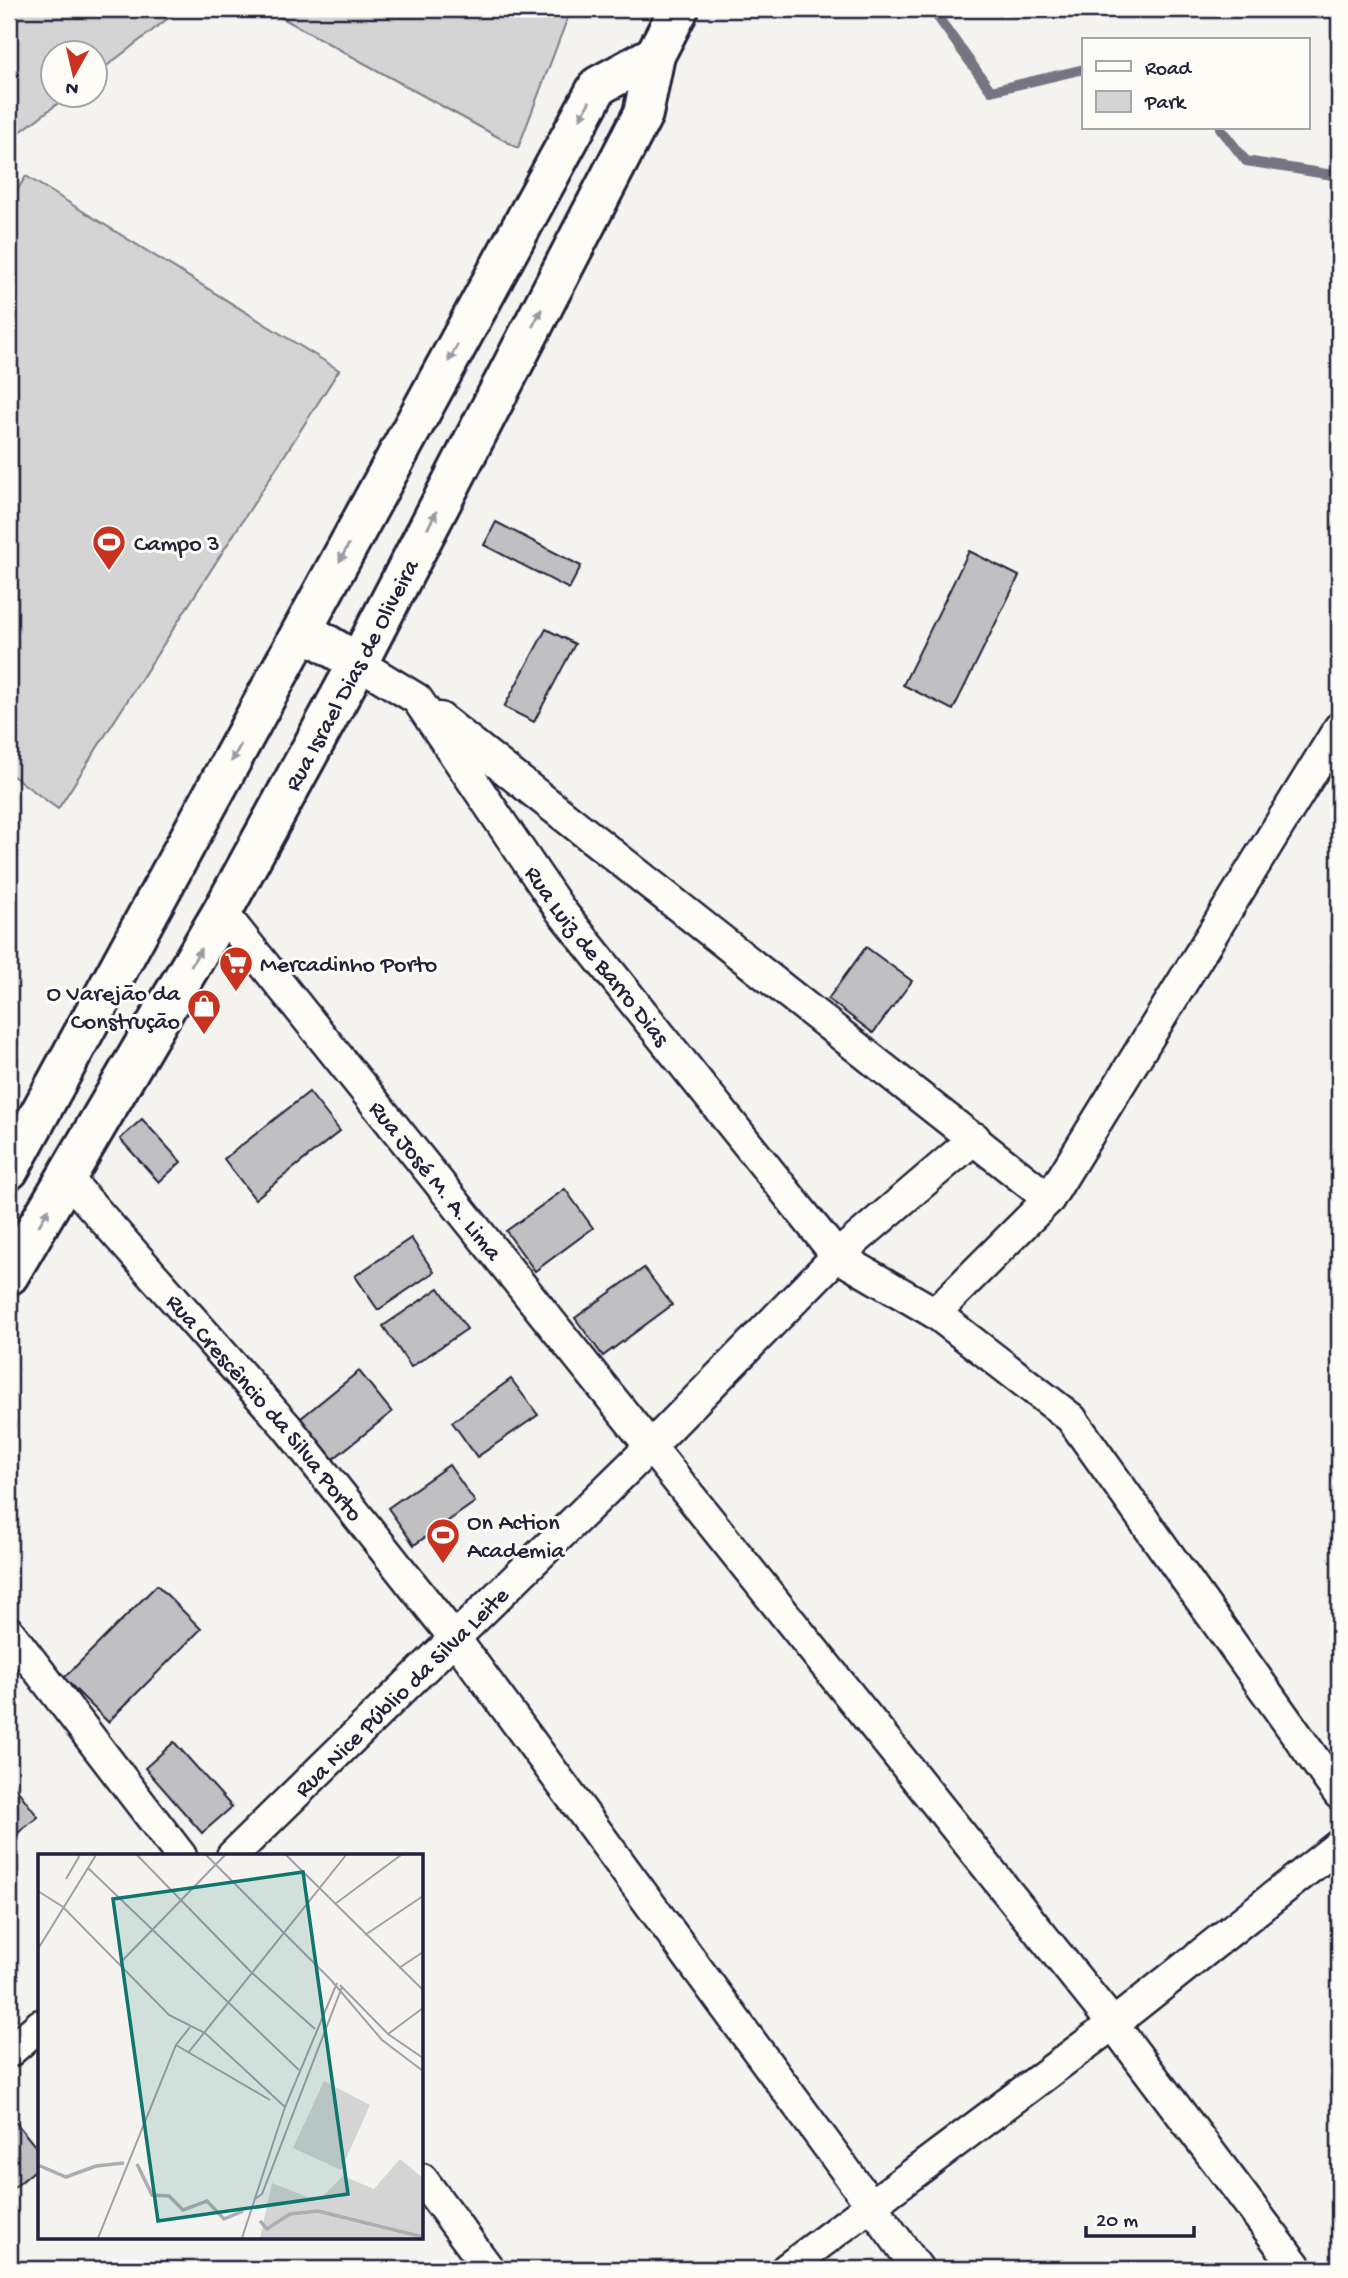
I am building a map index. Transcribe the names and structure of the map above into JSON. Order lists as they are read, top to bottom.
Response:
{
  "streets": {
    "main road": ["Rua Israel Dias de Oliveira"],
    "street": [
      "Rua Luiz de Barro Dias",
      "Rua José M. A. Lima",
      "Rua Crescêncio da Silva Porto",
      "Rua Nice Públio da Silva Leite"
    ]
  },
  "crossings": [
    ["Rua Israel Dias de Oliveira", "Rua Luiz de Barro Dias"],
    ["Rua Israel Dias de Oliveira", "Rua José M. A. Lima"],
    ["Rua Israel Dias de Oliveira", "Rua Crescêncio da Silva Porto"],
    ["Rua Luiz de Barro Dias", "Rua Nice Públio da Silva Leite"],
    ["Rua José M. A. Lima", "Rua Nice Públio da Silva Leite"],
    ["Rua Crescêncio da Silva Porto", "Rua Nice Públio da Silva Leite"]
  ],
  "places": {
    "sports": ["Campo 3", "On Action Academia"],
    "supermarket": ["Mercadinho Porto"],
    "shop": ["O Varejão da Construção"]
  },
  "legend": ["Road", "Park"],
  "scale_bar": "20 m",
  "north": "bottom"
}
